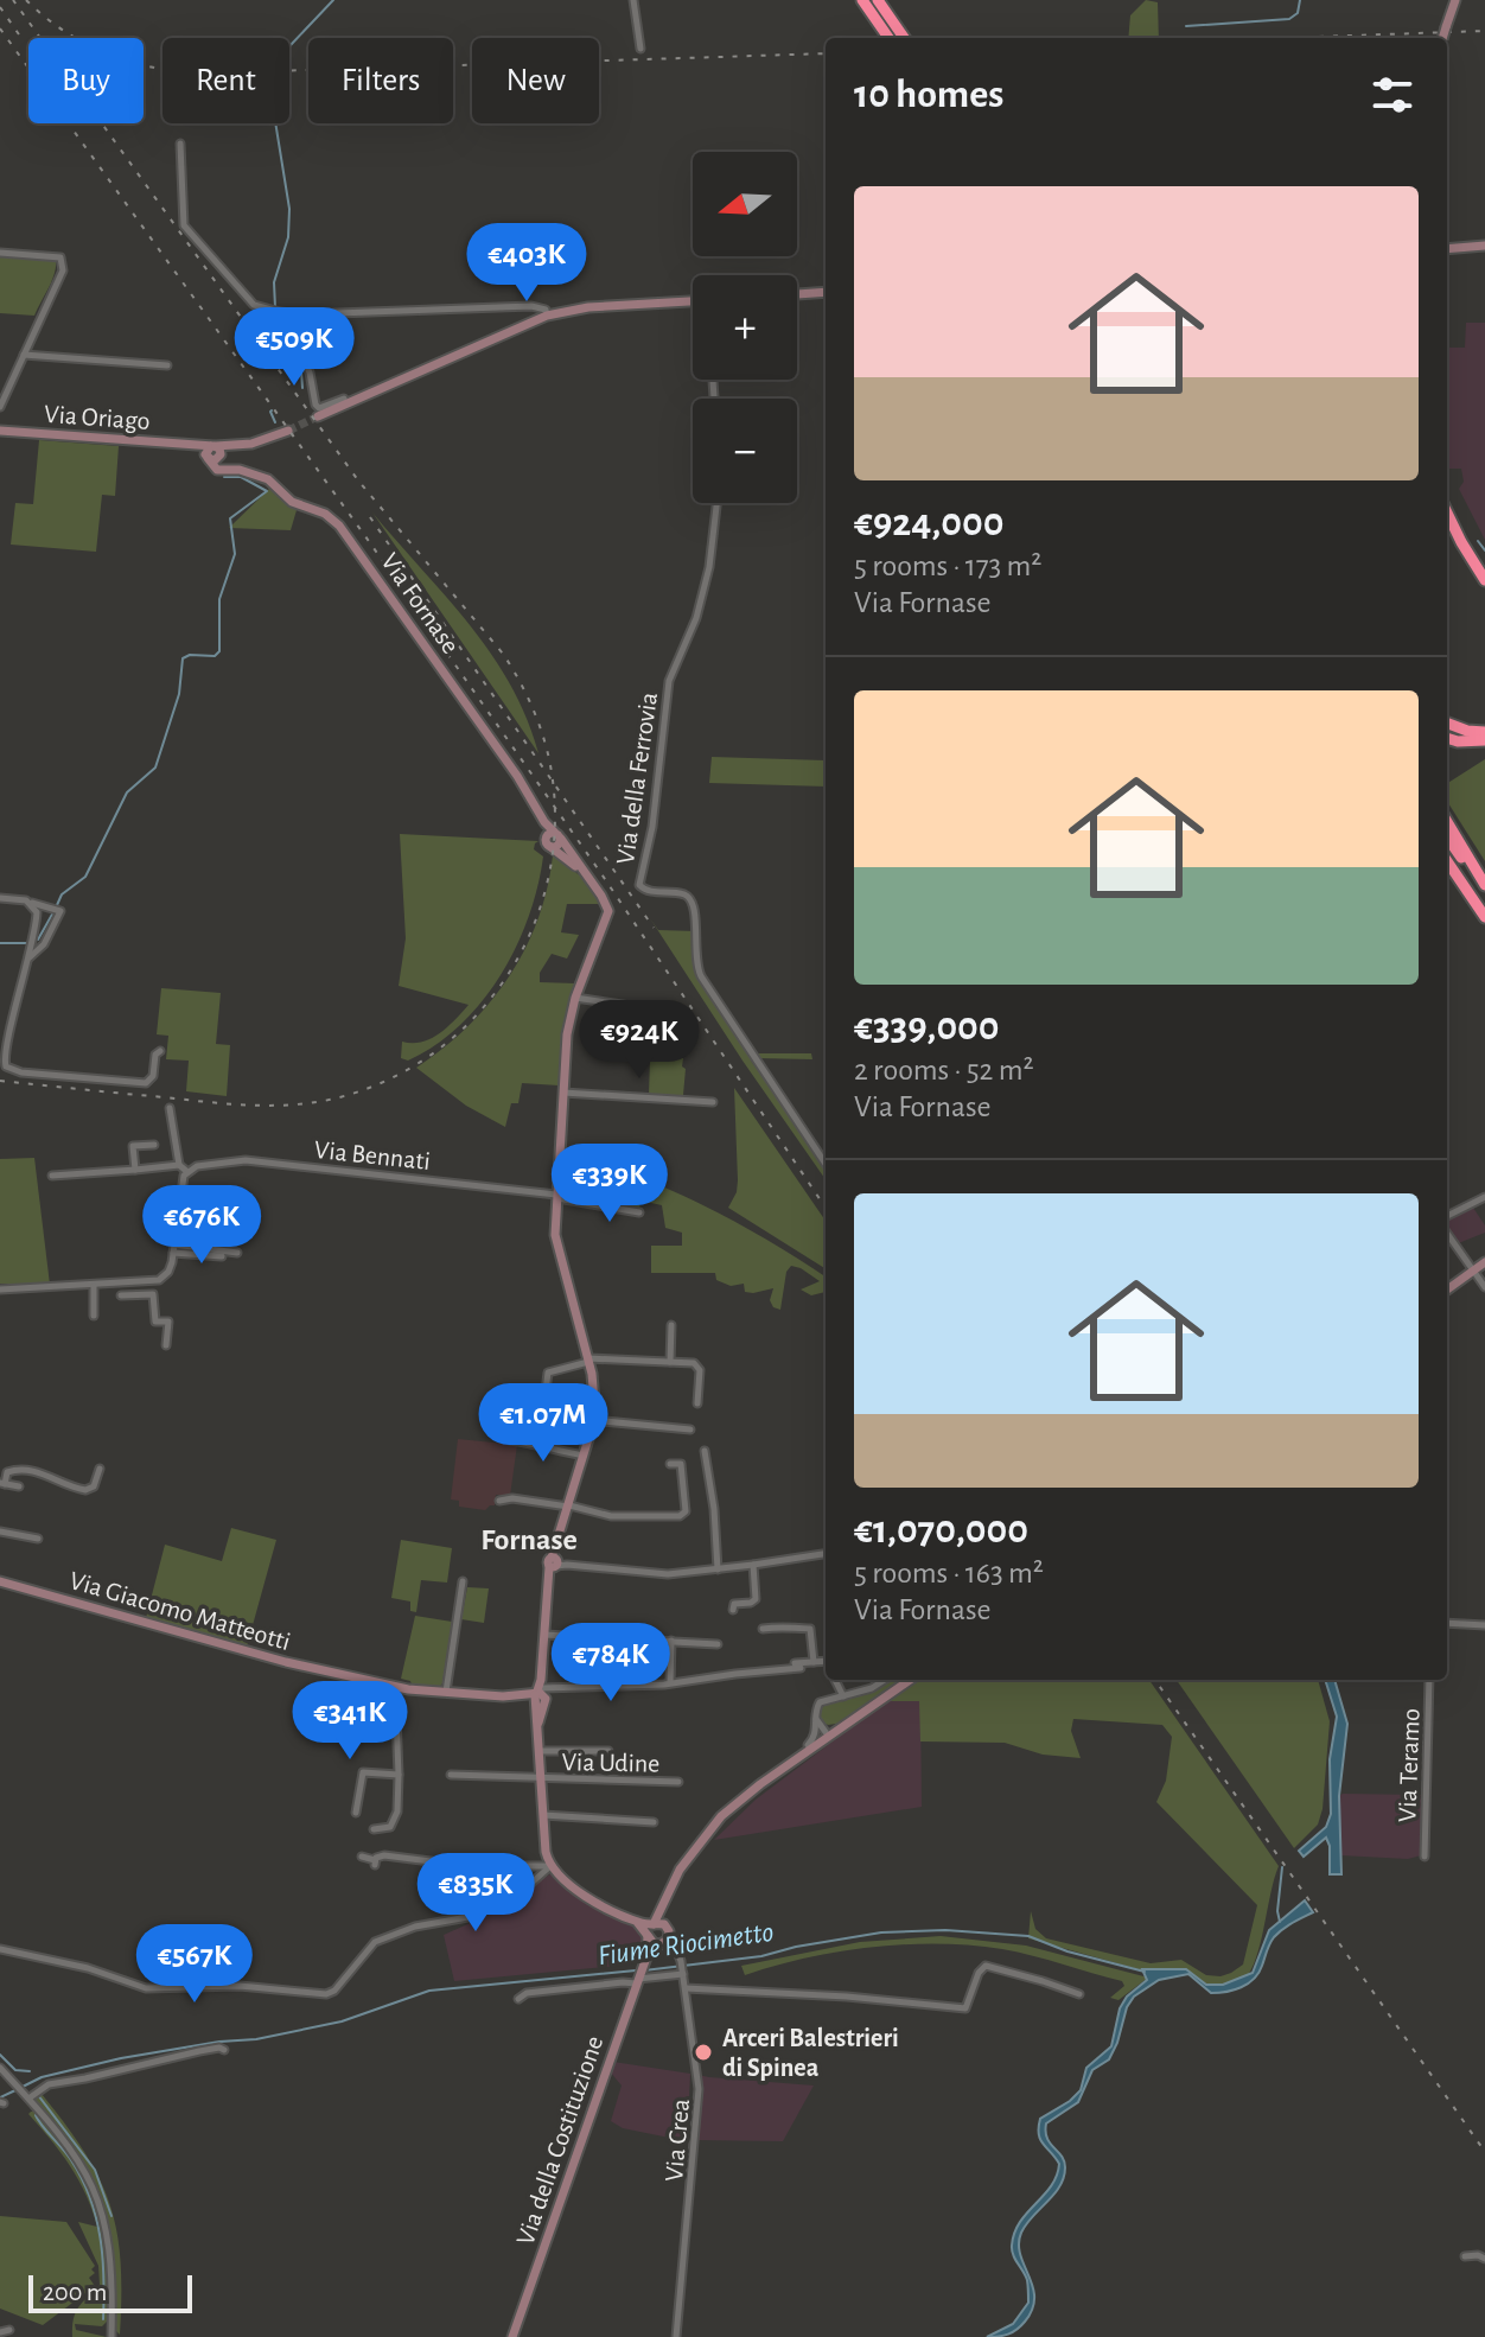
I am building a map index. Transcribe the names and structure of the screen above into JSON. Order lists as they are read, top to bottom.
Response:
{
  "streets": {
    "street": [
      "Via Oriago",
      "Via Fornase",
      "Via della Ferrovia",
      "Via Bennati",
      "Via Giacomo Matteotti",
      "Via Udine",
      "Via Teramo",
      "Via della Costituzione",
      "Via Crea"
    ]
  },
  "crossings": [
    ["Via Oriago", "Via Fornase"],
    ["Via Fornase", "Via Bennati"],
    ["Via Fornase", "Via Giacomo Matteotti"],
    ["Via Fornase", "Via Udine"],
    ["Via della Costituzione", "Via Crea"]
  ],
  "districts": ["Fornase"],
  "water": ["Fiume Riocimetto"],
  "places": ["Arceri Balestrieri di Spinea"],
  "scale_bar": "200 m",
  "north": "left",
  "page": {
    "chip": [
      "Buy",
      "Rent",
      "Filters",
      "New"
    ],
    "heading": "10 homes",
    "map_buttons": ["+", "−"],
    "list": [
      {
        "name": "€924,000",
        "note": "5 rooms · 173 m² · Via Fornase"
      },
      {
        "name": "€339,000",
        "note": "2 rooms · 52 m² · Via Fornase"
      },
      {
        "name": "€1,070,000",
        "note": "5 rooms · 163 m² · Via Fornase"
      }
    ],
    "price": [
      "€403K",
      "€509K",
      "€924K",
      "€339K",
      "€676K",
      "€1.07M",
      "€784K",
      "€341K",
      "€835K",
      "€567K"
    ],
    "scale": "200 m"
  }
}
